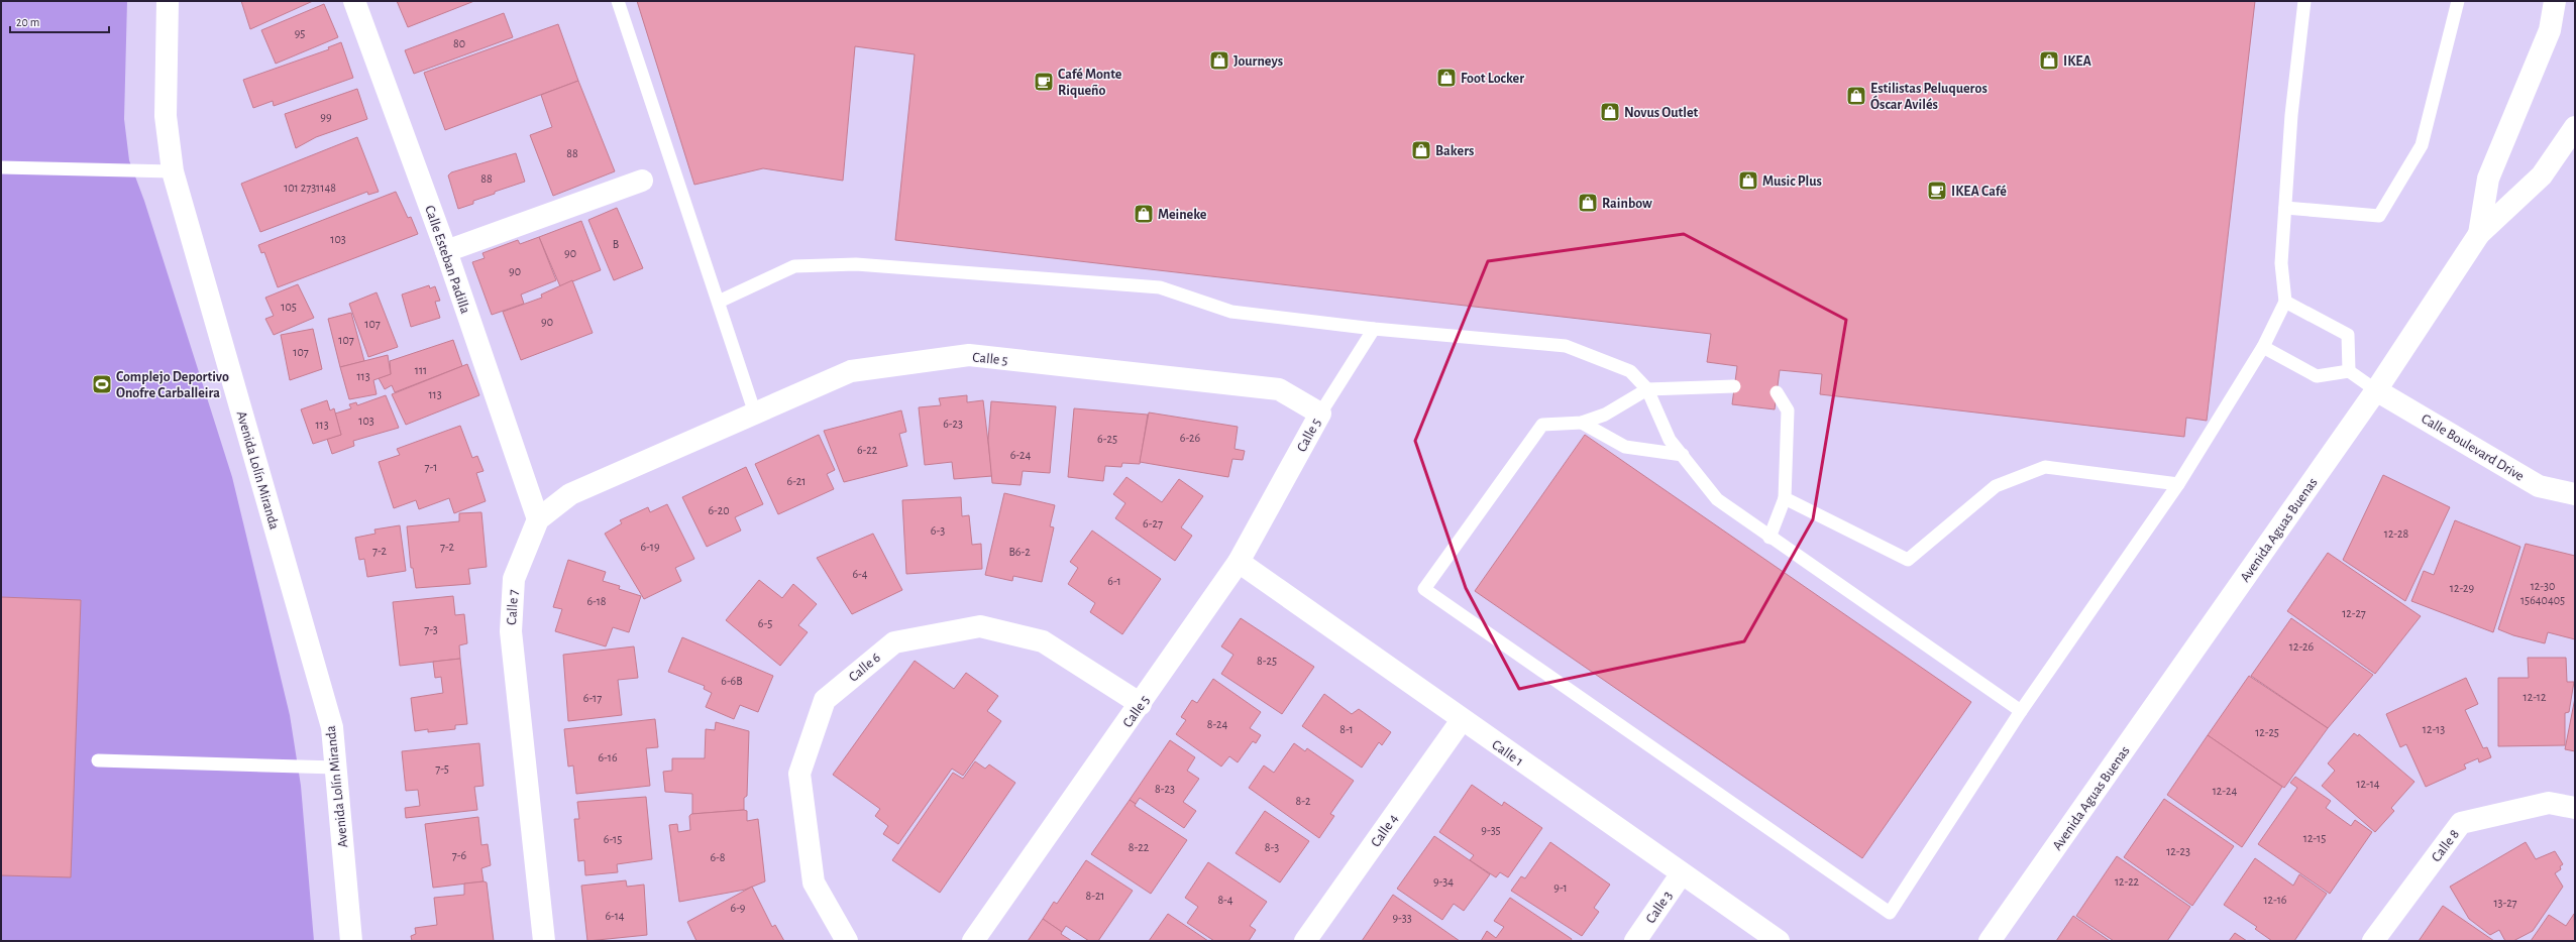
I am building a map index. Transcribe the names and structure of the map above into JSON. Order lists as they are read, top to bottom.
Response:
{
  "streets": {
    "street": [
      "Calle Esteban Padilla",
      "Calle 5",
      "Calle Boulevard Drive",
      "Avenida Lolín Miranda",
      "Avenida Aguas Buenas",
      "Calle 7",
      "Calle 6",
      "Calle 1",
      "Calle 4",
      "Calle 8",
      "Calle 3"
    ]
  },
  "crossings": [
    ["Calle Esteban Padilla", "Calle 7"],
    ["Calle 5", "Calle 7"],
    ["Calle 5", "Calle 6"],
    ["Calle 5", "Calle 1"],
    ["Calle Boulevard Drive", "Avenida Aguas Buenas"],
    ["Calle 1", "Calle 4"],
    ["Calle 1", "Calle 3"]
  ],
  "places": {
    "shop": [
      "Journeys",
      "IKEA",
      "Foot Locker",
      "Estilistas Peluqueros Óscar Avilés",
      "Novus Outlet",
      "Bakers",
      "Music Plus",
      "Rainbow",
      "Meineke"
    ],
    "cafe": ["Café Monte Riqueño", "IKEA Café"],
    "sports": ["Complejo Deportivo Onofre Carballeira"]
  },
  "house_numbers": [
    "95",
    "80",
    "99",
    "88",
    "88",
    "101 2731148",
    "103",
    "B",
    "90",
    "90",
    "105",
    "90",
    "107",
    "107",
    "107",
    "111",
    "113",
    "113",
    "103",
    "6-23",
    "113",
    "6-26",
    "6-25",
    "6-22",
    "6-24",
    "7-1",
    "6-21",
    "6-20",
    "6-27",
    "6-3",
    "12-28",
    "7-2",
    "6-19",
    "7-2",
    "B6-2",
    "6-4",
    "6-1",
    "12-30 15640405",
    "12-29",
    "6-18",
    "12-27",
    "6-5",
    "7-3",
    "12-26",
    "8-25",
    "6-6B",
    "12-12",
    "6-17",
    "8-24",
    "8-1",
    "12-13",
    "12-25",
    "6-16",
    "7-5",
    "12-14",
    "8-23",
    "12-24",
    "8-2",
    "9-35",
    "12-15",
    "6-15",
    "8-22",
    "8-3",
    "12-23",
    "7-6",
    "6-8",
    "9-34",
    "12-22",
    "9-1",
    "8-21",
    "8-4",
    "12-16",
    "13-27",
    "6-9",
    "6-14",
    "9-33"
  ],
  "scale_bar": "20 m"
}
